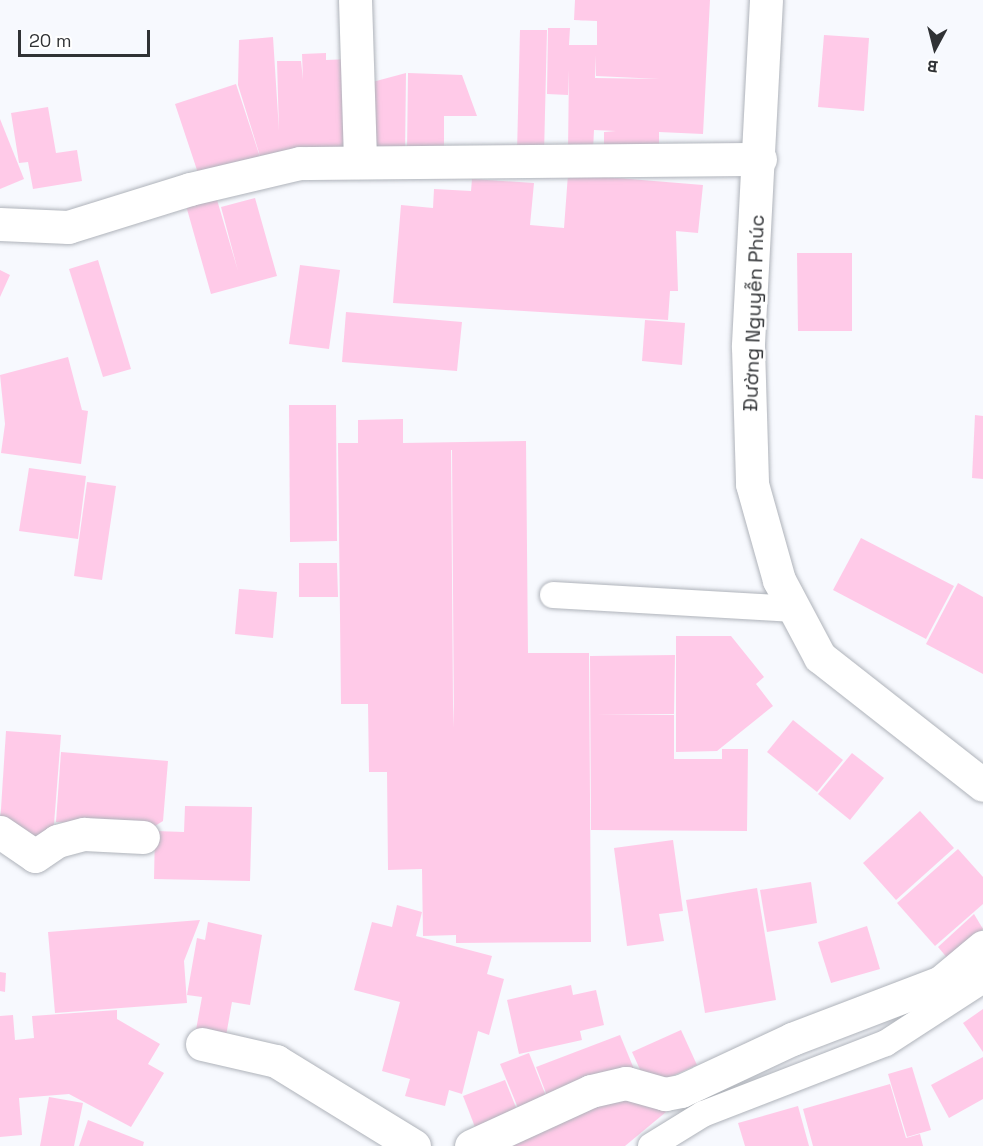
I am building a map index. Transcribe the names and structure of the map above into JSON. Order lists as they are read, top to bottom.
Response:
{
  "streets": {
    "street": ["Đường Nguyễn Phúc"]
  },
  "scale_bar": "20 m",
  "north": "bottom"
}
